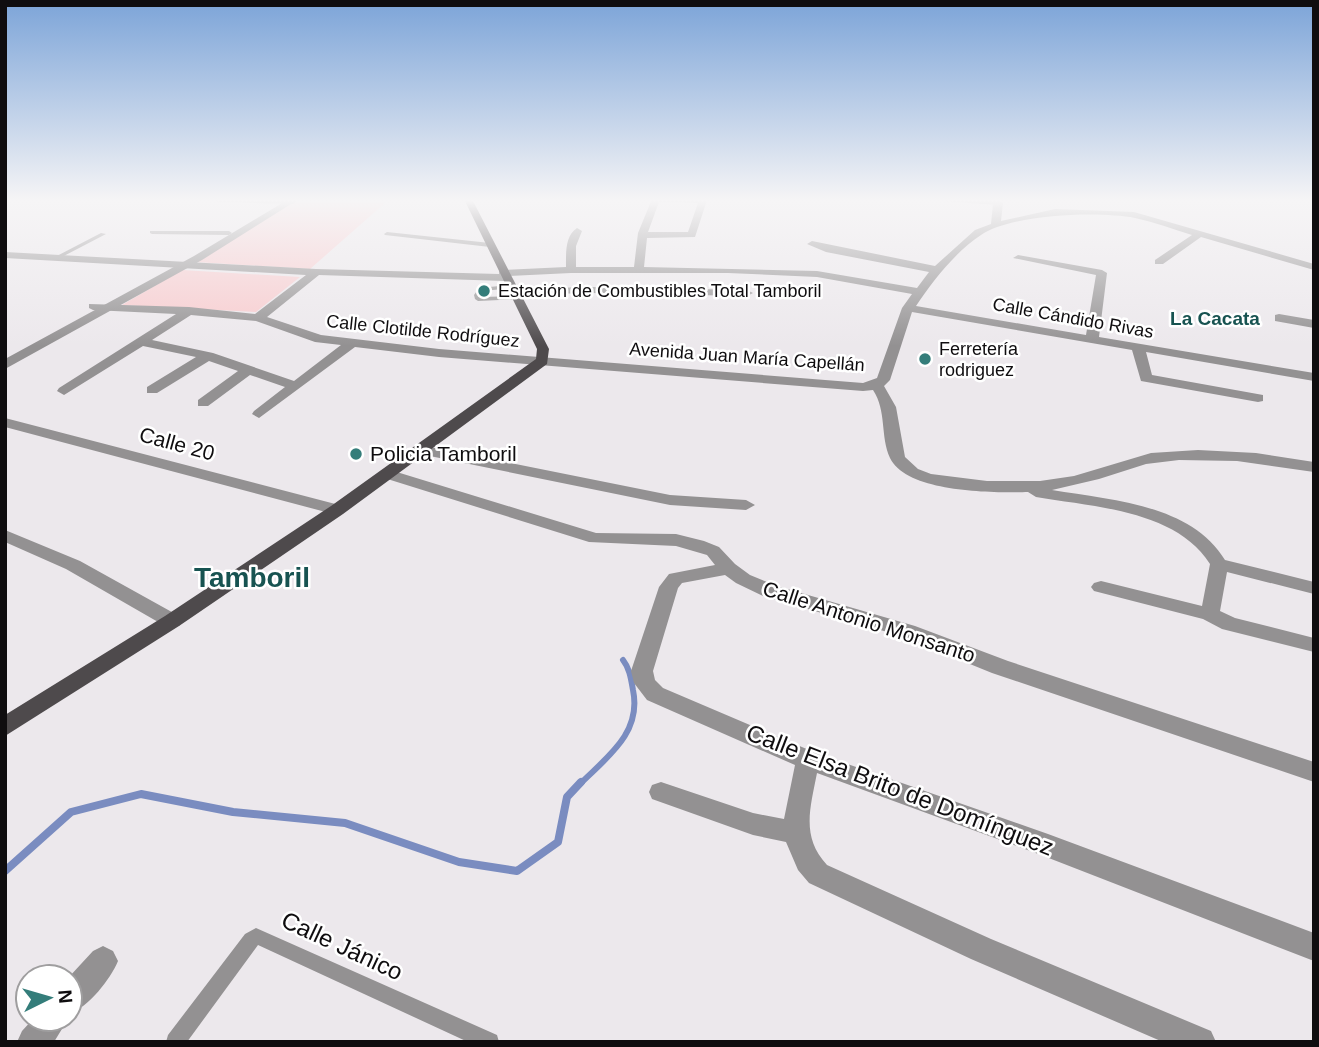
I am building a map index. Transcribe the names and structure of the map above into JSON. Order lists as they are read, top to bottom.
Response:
{
  "streets": {
    "street": [
      "Calle Cándido Rivas",
      "Calle Clotilde Rodríguez",
      "Avenida Juan María Capellán",
      "Calle 20",
      "Calle Antonio Monsanto",
      "Calle Elsa Brito de Domínguez"
    ],
    "lane": ["Calle Jánico"]
  },
  "crossings": [
    ["Calle Cándido Rivas", "Avenida Juan María Capellán"],
    ["Calle Clotilde Rodríguez", "Avenida Juan María Capellán"],
    ["Calle Antonio Monsanto", "Calle Elsa Brito de Domínguez"]
  ],
  "districts": ["La Cacata", "Tamboril"],
  "places": ["Estación de Combustibles Total Tamboril", "Ferretería rodriguez", "Policia Tamboril"],
  "north": "right"
}
